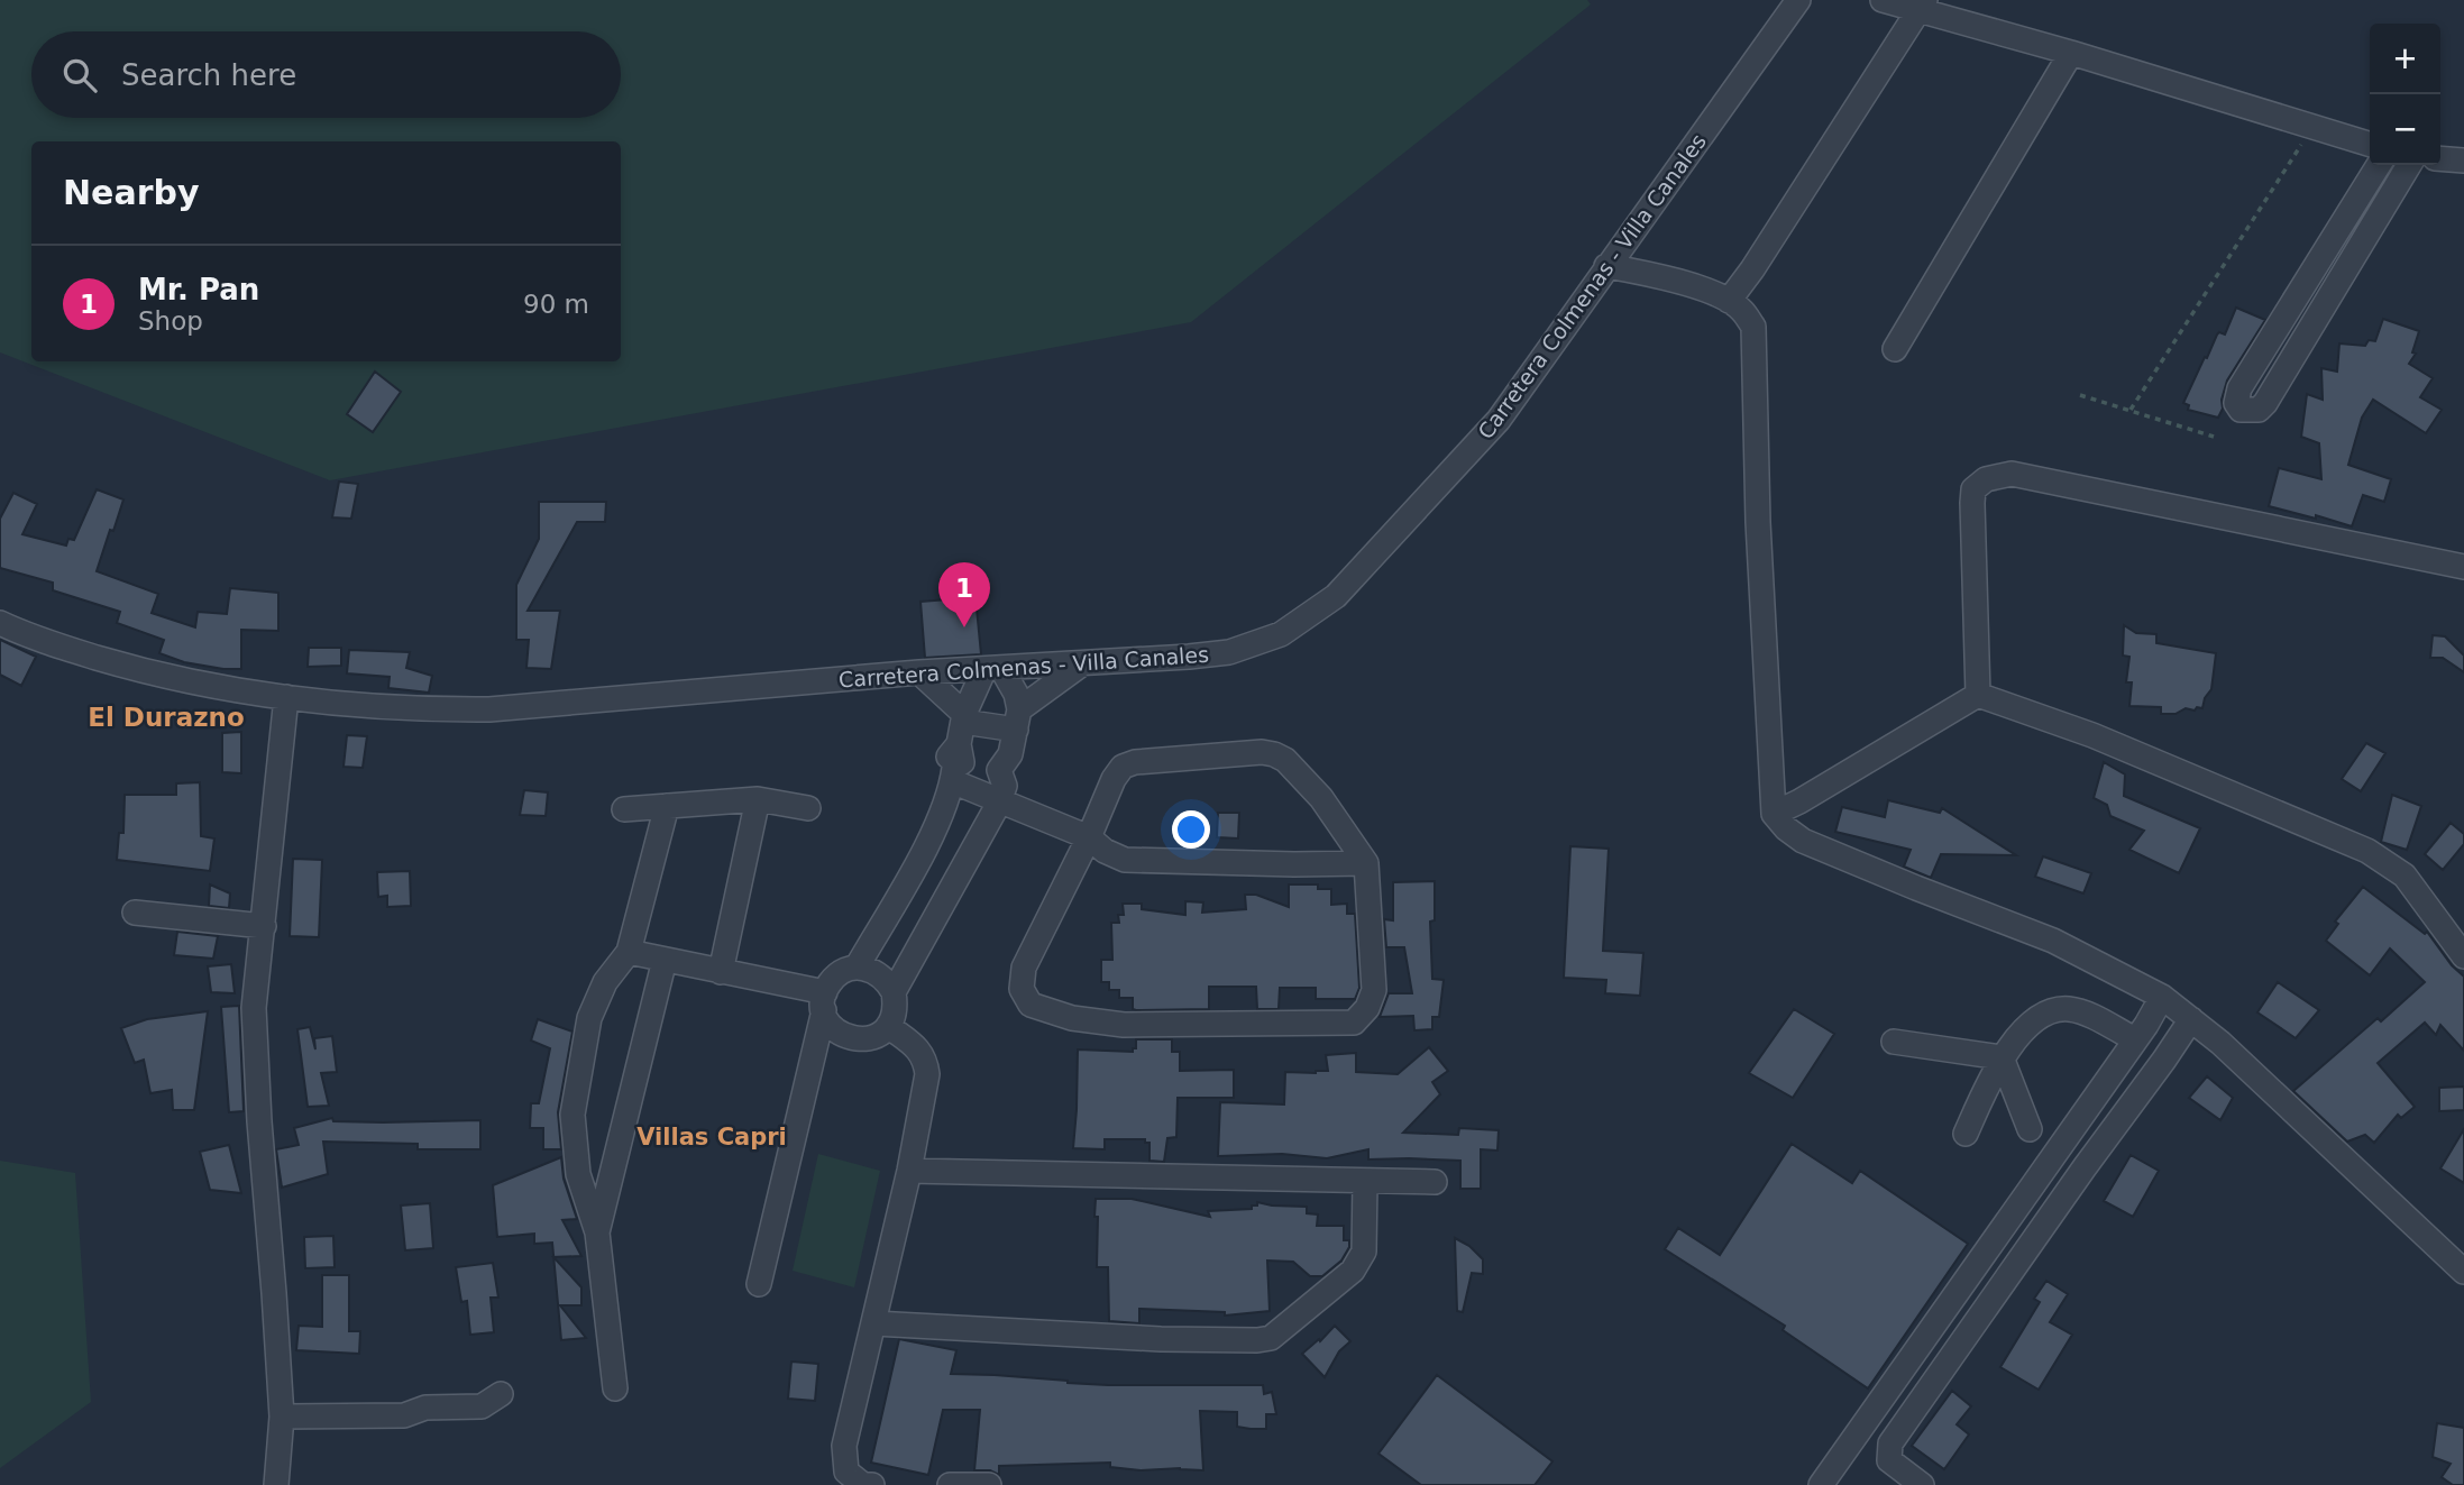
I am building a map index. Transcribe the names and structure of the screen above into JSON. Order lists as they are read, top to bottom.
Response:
{
  "streets": {
    "street": ["Carretera Colmenas - Villa Canales"]
  },
  "districts": ["El Durazno", "Villas Capri"],
  "page": {
    "map_buttons": ["+", "−"],
    "search": "Search here",
    "heading": "Nearby",
    "list": [
      {
        "mark": "1",
        "name": "Mr. Pan",
        "note": "Shop",
        "value": "90 m"
      }
    ],
    "pins": "1"
  }
}
